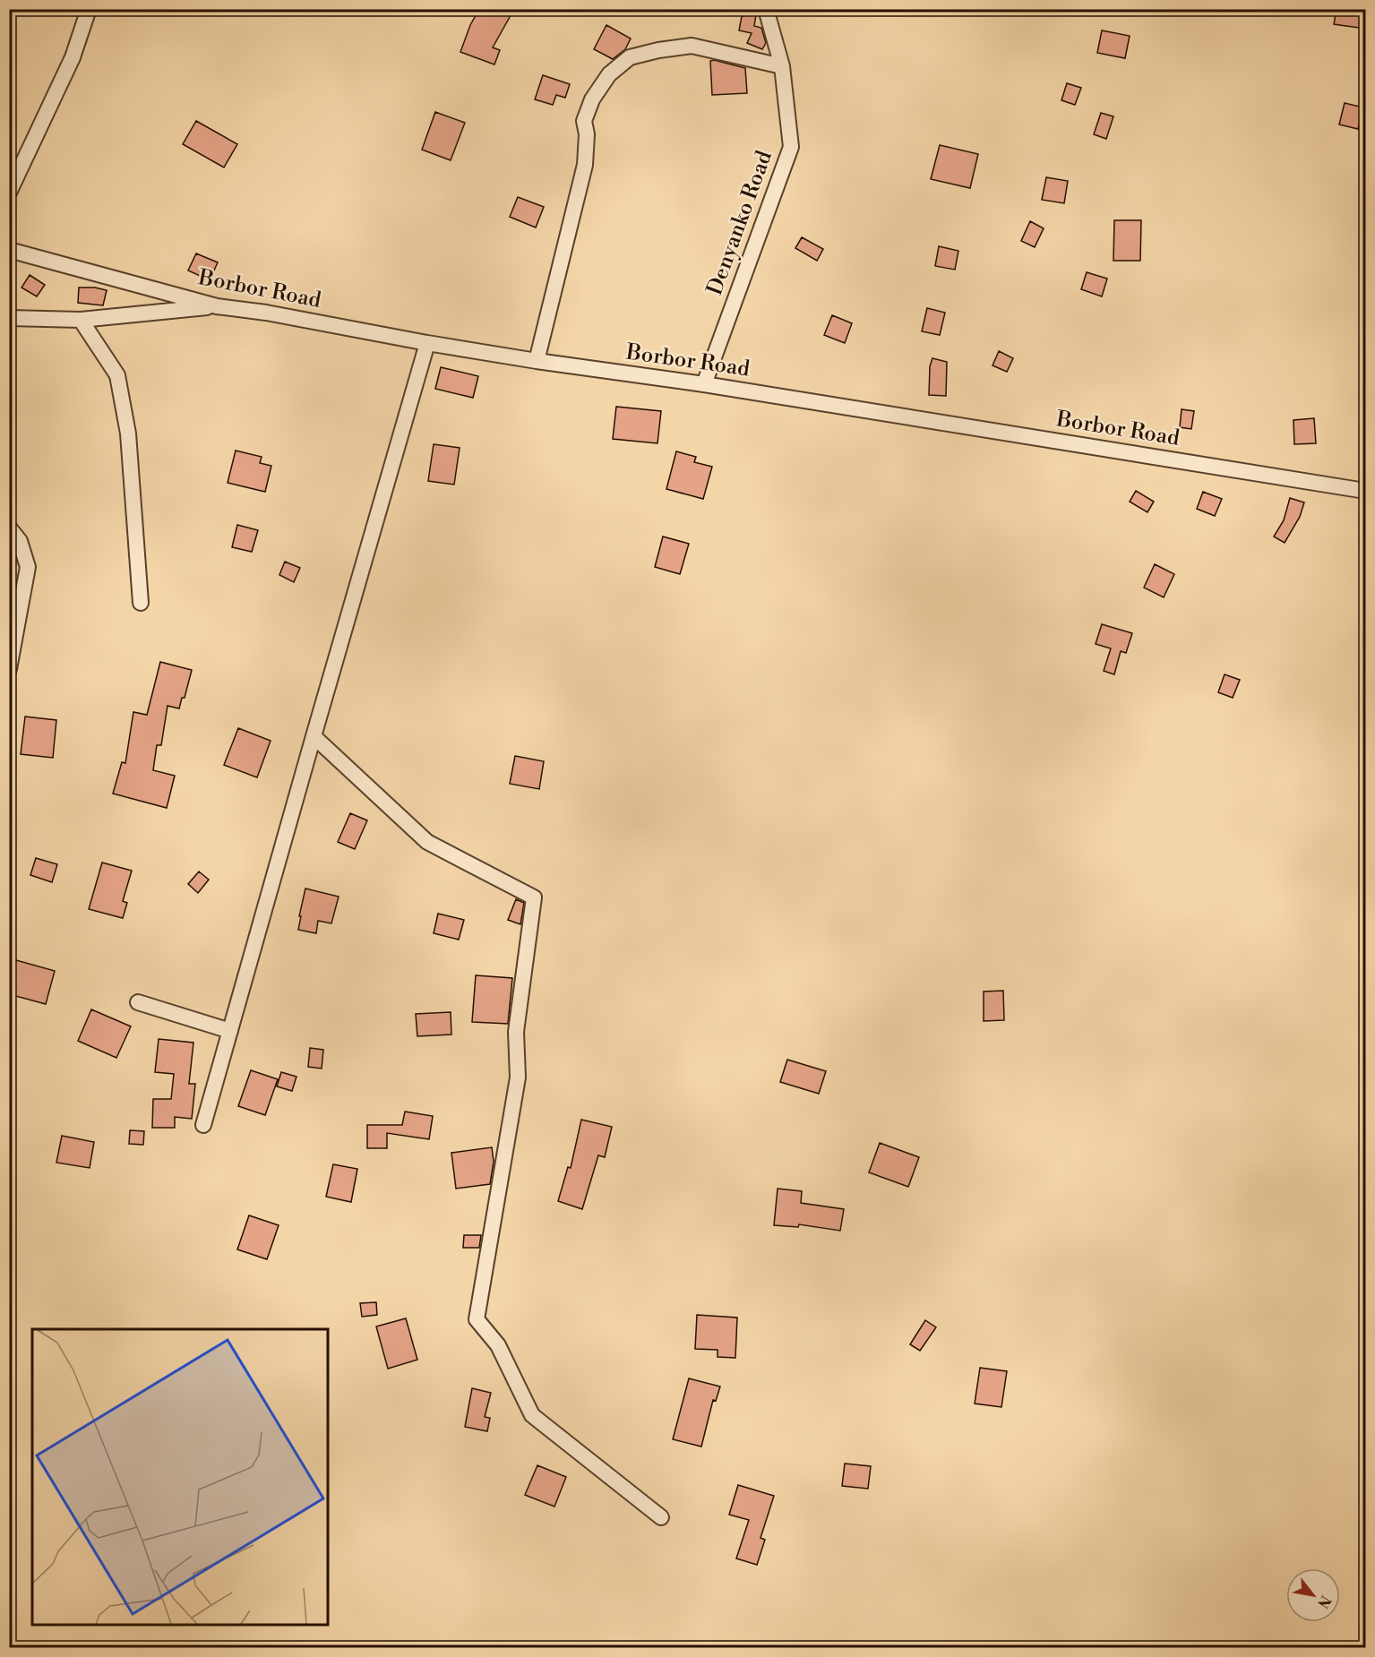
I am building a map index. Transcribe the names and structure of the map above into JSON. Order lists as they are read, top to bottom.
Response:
{
  "streets": {
    "street": ["Denyanko Road", "Borbor Road"]
  },
  "crossings": [
    ["Denyanko Road", "Borbor Road"]
  ],
  "north": "bottom right"
}
